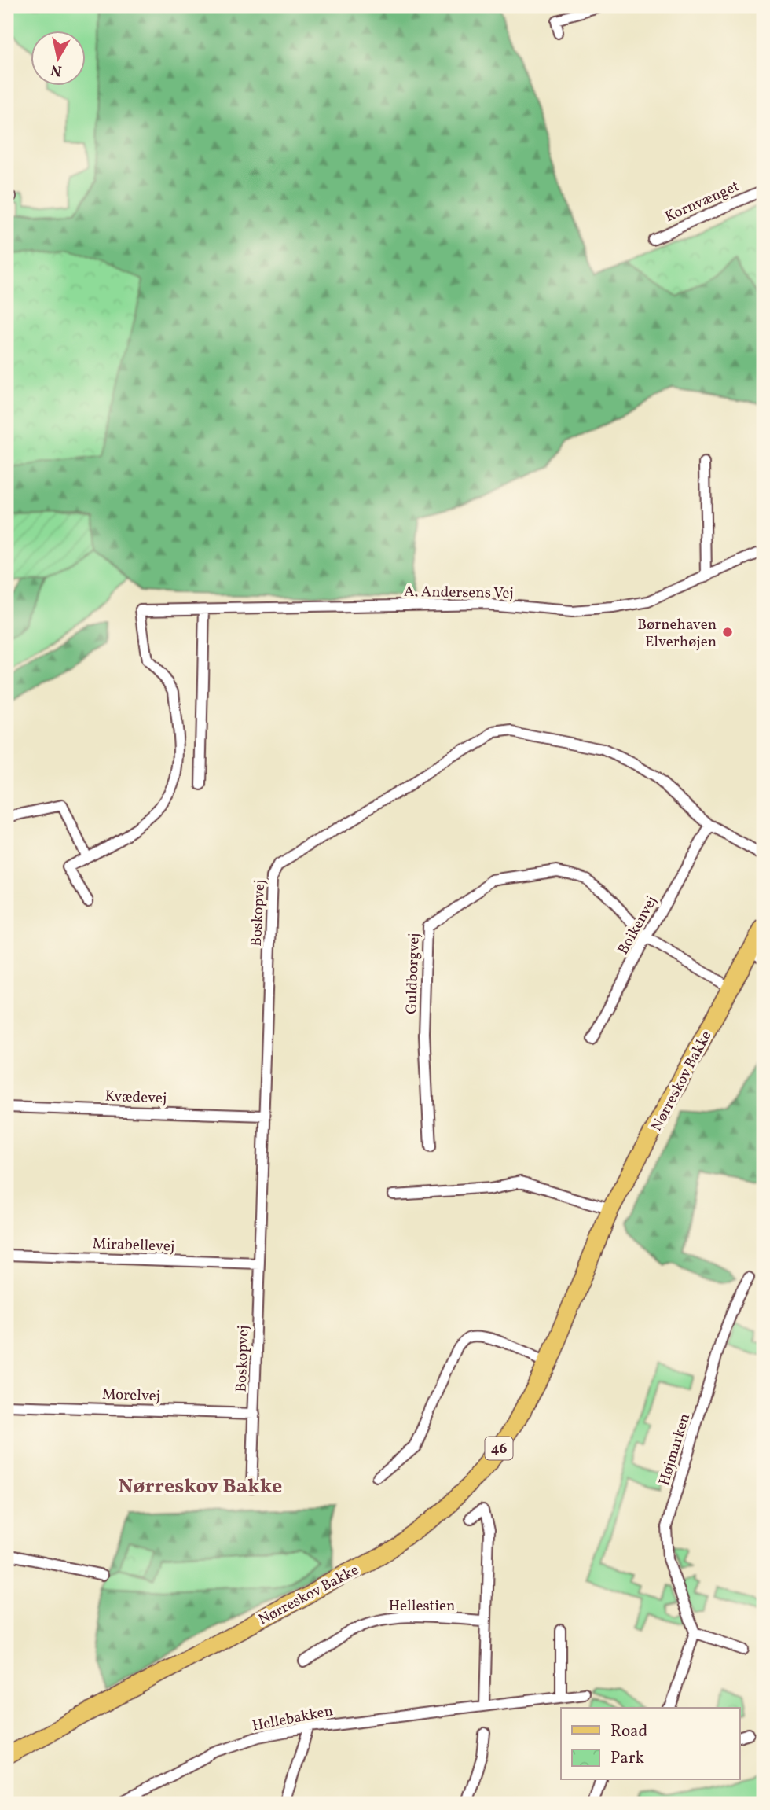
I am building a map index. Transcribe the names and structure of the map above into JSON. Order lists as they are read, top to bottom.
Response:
{
  "streets": {
    "main road": ["Nørreskov Bakke", "46"],
    "street": [
      "Kornvænget",
      "A. Andersens Vej",
      "Boskopvej",
      "Boikenvej",
      "Guldborgvej",
      "Kvædevej",
      "Mirabellevej",
      "Morelvej",
      "Højmarken",
      "Hellestien",
      "Hellebakken"
    ]
  },
  "crossings": [
    ["Boskopvej", "Boikenvej"],
    ["Boskopvej", "Kvædevej"],
    ["Boskopvej", "Mirabellevej"],
    ["Boskopvej", "Morelvej"],
    ["Boikenvej", "Guldborgvej"],
    ["Guldborgvej", "Nørreskov Bakke"]
  ],
  "districts": ["Nørreskov Bakke"],
  "places": ["Børnehaven Elverhøjen"],
  "legend": ["Road", "Park"],
  "north": "bottom"
}
